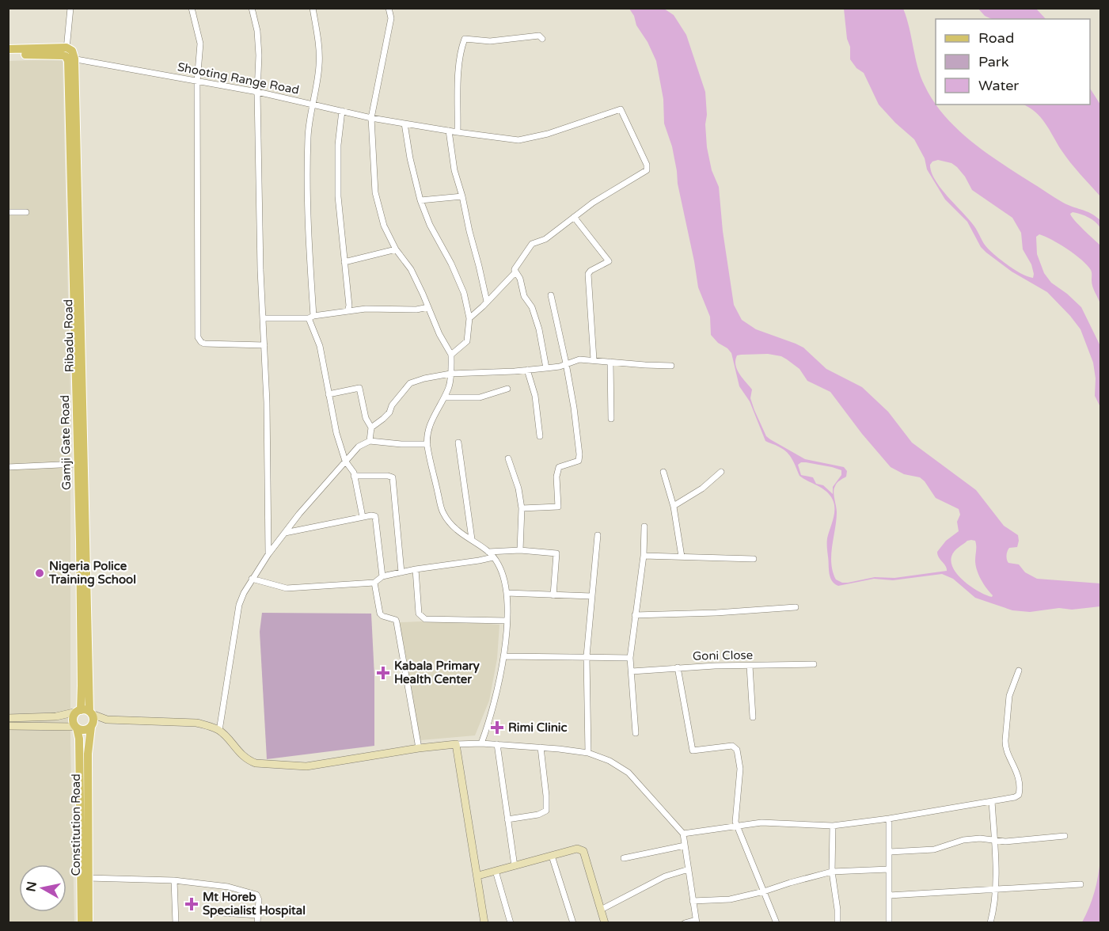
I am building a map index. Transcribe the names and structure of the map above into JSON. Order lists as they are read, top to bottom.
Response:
{
  "streets": {
    "main road": ["Gamji Gate Road", "Constitution Road"],
    "street": ["Shooting Range Road", "Goni Close"]
  },
  "crossings": [
    ["Shooting Range Road", "Gamji Gate Road"],
    ["Gamji Gate Road", "Constitution Road"]
  ],
  "places": {
    "other": ["Nigeria Police Training School"],
    "health": ["Kabala Primary Health Center", "Rimi Clinic", "Mt Horeb Specialist Hospital"]
  },
  "legend": ["Road", "Park", "Water"],
  "north": "left"
}
